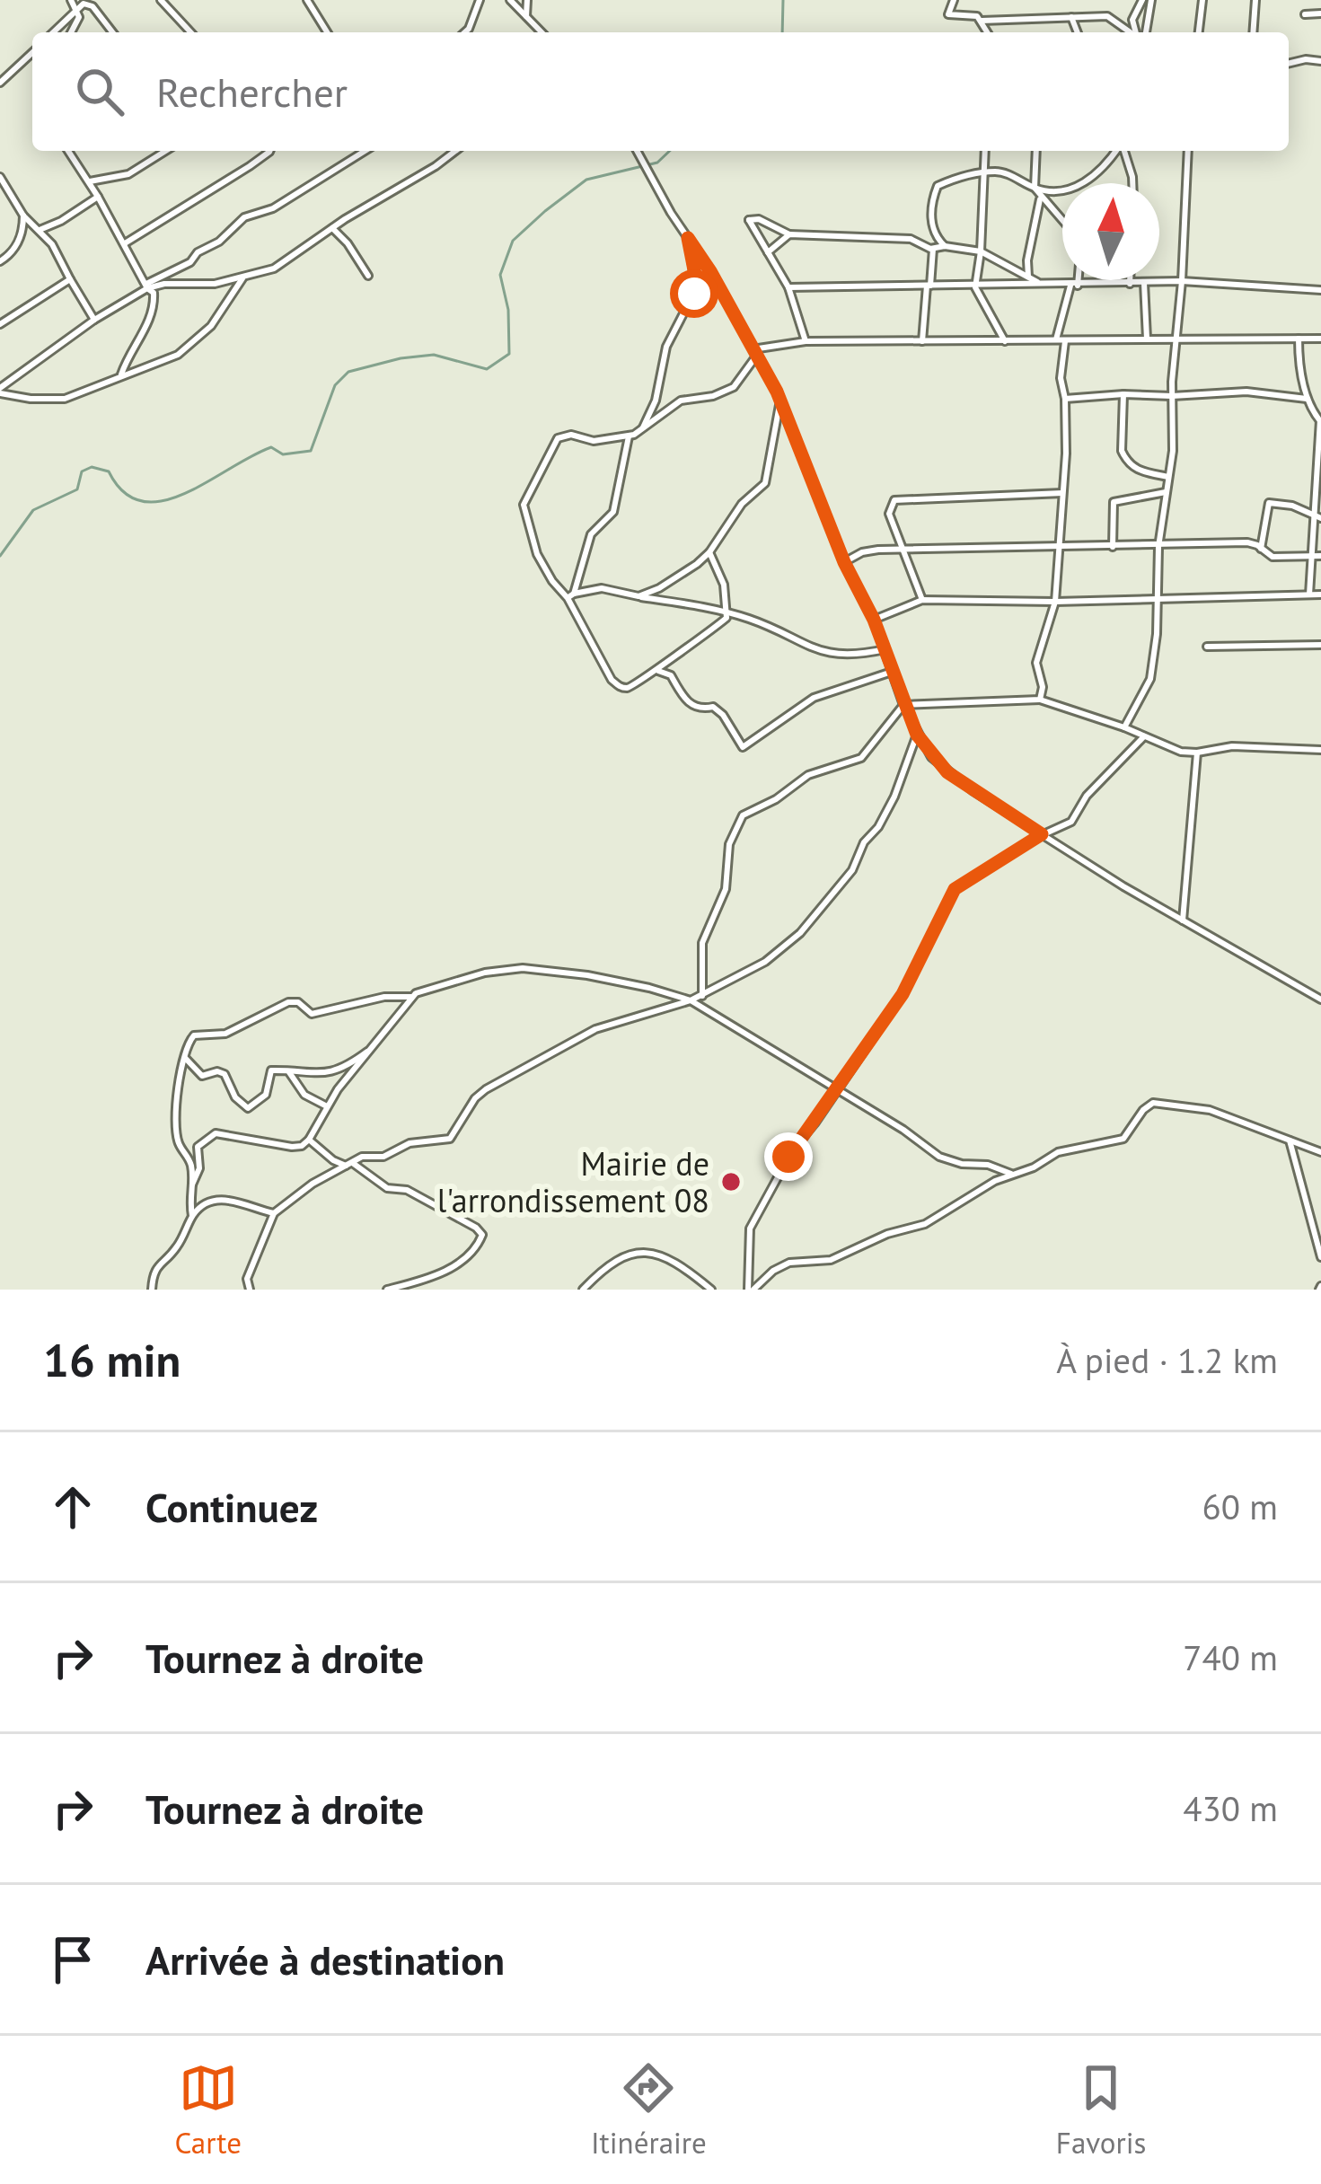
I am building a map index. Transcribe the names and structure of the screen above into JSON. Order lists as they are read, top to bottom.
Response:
{
  "places": ["Mairie de l'arrondissement 08"],
  "north": "top",
  "page": {
    "search": "Rechercher",
    "heading": ["16 min", "À pied · 1.2 km"],
    "list": [
      ["Continuez", "60 m"],
      ["Tournez à droite", "740 m"],
      ["Tournez à droite", "430 m"],
      "Arrivée à destination"
    ],
    "nav": ["Carte", "Itinéraire", "Favoris"]
  }
}
